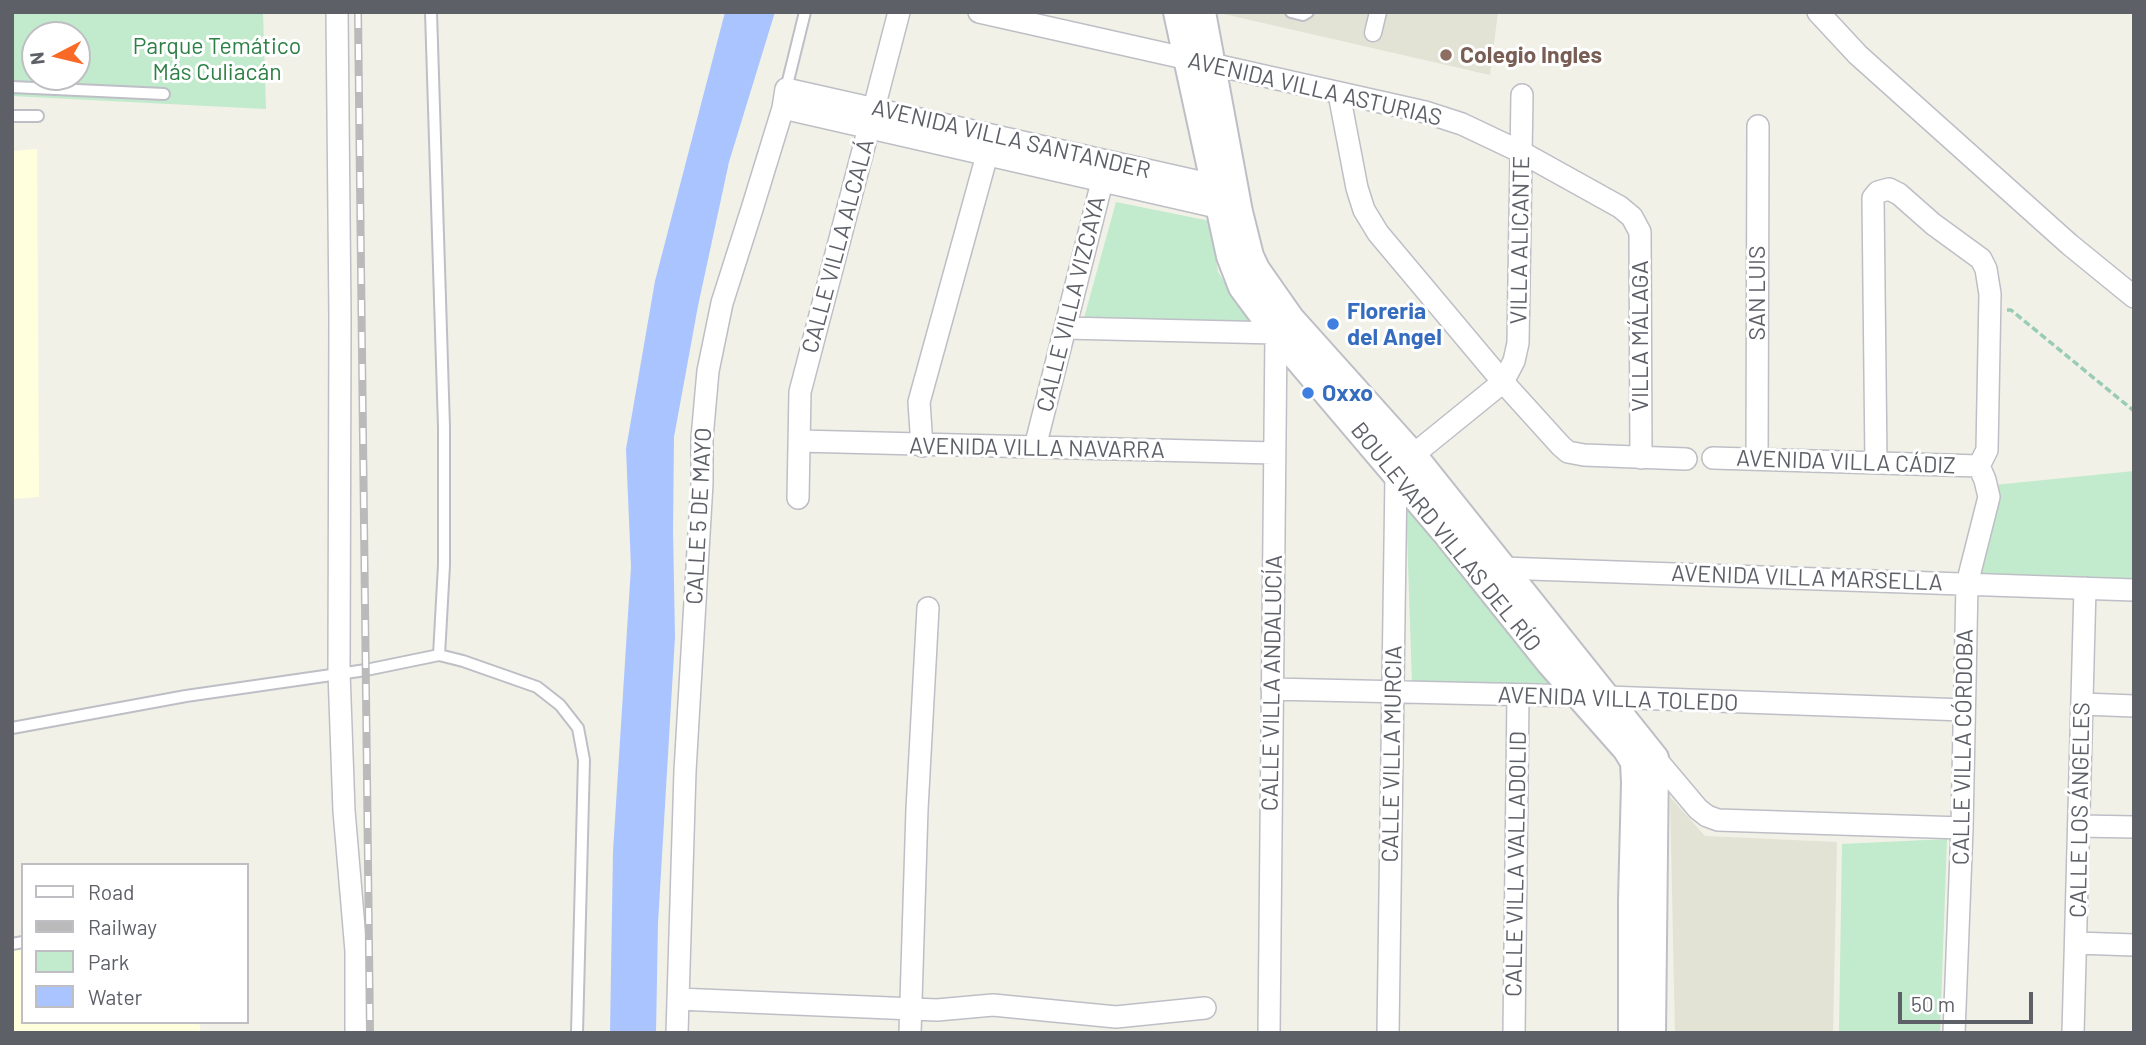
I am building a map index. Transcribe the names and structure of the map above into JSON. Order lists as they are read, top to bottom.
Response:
{
  "streets": {
    "street": [
      "AVENIDA VILLA ASTURIAS",
      "AVENIDA VILLA SANTANDER",
      "VILLA ALICANTE",
      "CALLE VILLA ALCALÁ",
      "SAN LUIS",
      "CALLE VILLA VIZCAYA",
      "VILLA MÁLAGA",
      "AVENIDA VILLA NAVARRA",
      "AVENIDA VILLA CÁDIZ",
      "CALLE 5 DE MAYO",
      "BOULEVARD VILLAS DEL RÍO",
      "AVENIDA VILLA MARSELLA",
      "CALLE VILLA ANDALUCÍA",
      "AVENIDA VILLA TOLEDO",
      "CALLE VILLA CÓRDOBA",
      "CALLE VILLA MURCIA",
      "CALLE LOS ÁNGELES",
      "CALLE VILLA VALLADOLID"
    ]
  },
  "crossings": [
    ["AVENIDA VILLA ASTURIAS", "VILLA ALICANTE"],
    ["AVENIDA VILLA ASTURIAS", "VILLA MÁLAGA"],
    ["AVENIDA VILLA ASTURIAS", "BOULEVARD VILLAS DEL RÍO"],
    ["AVENIDA VILLA SANTANDER", "CALLE VILLA ALCALÁ"],
    ["AVENIDA VILLA SANTANDER", "CALLE VILLA VIZCAYA"],
    ["AVENIDA VILLA SANTANDER", "CALLE 5 DE MAYO"],
    ["AVENIDA VILLA SANTANDER", "BOULEVARD VILLAS DEL RÍO"],
    ["CALLE VILLA ALCALÁ", "AVENIDA VILLA NAVARRA"],
    ["SAN LUIS", "AVENIDA VILLA CÁDIZ"],
    ["CALLE VILLA VIZCAYA", "AVENIDA VILLA NAVARRA"],
    ["AVENIDA VILLA NAVARRA", "CALLE VILLA ANDALUCÍA"],
    ["AVENIDA VILLA CÁDIZ", "CALLE VILLA CÓRDOBA"],
    ["BOULEVARD VILLAS DEL RÍO", "AVENIDA VILLA MARSELLA"],
    ["BOULEVARD VILLAS DEL RÍO", "CALLE VILLA ANDALUCÍA"],
    ["BOULEVARD VILLAS DEL RÍO", "AVENIDA VILLA TOLEDO"],
    ["BOULEVARD VILLAS DEL RÍO", "CALLE VILLA MURCIA"],
    ["AVENIDA VILLA MARSELLA", "CALLE VILLA CÓRDOBA"],
    ["AVENIDA VILLA MARSELLA", "CALLE LOS ÁNGELES"],
    ["CALLE VILLA ANDALUCÍA", "AVENIDA VILLA TOLEDO"],
    ["AVENIDA VILLA TOLEDO", "CALLE VILLA CÓRDOBA"],
    ["AVENIDA VILLA TOLEDO", "CALLE VILLA MURCIA"],
    ["AVENIDA VILLA TOLEDO", "CALLE VILLA VALLADOLID"]
  ],
  "parks": ["Parque Temático Más Culiacán"],
  "places": ["Colegio Ingles", "Floreria del Angel", "Oxxo"],
  "legend": [
    "Road",
    "Railway",
    "Park",
    "Water"
  ],
  "scale_bar": "50 m",
  "north": "left"
}
